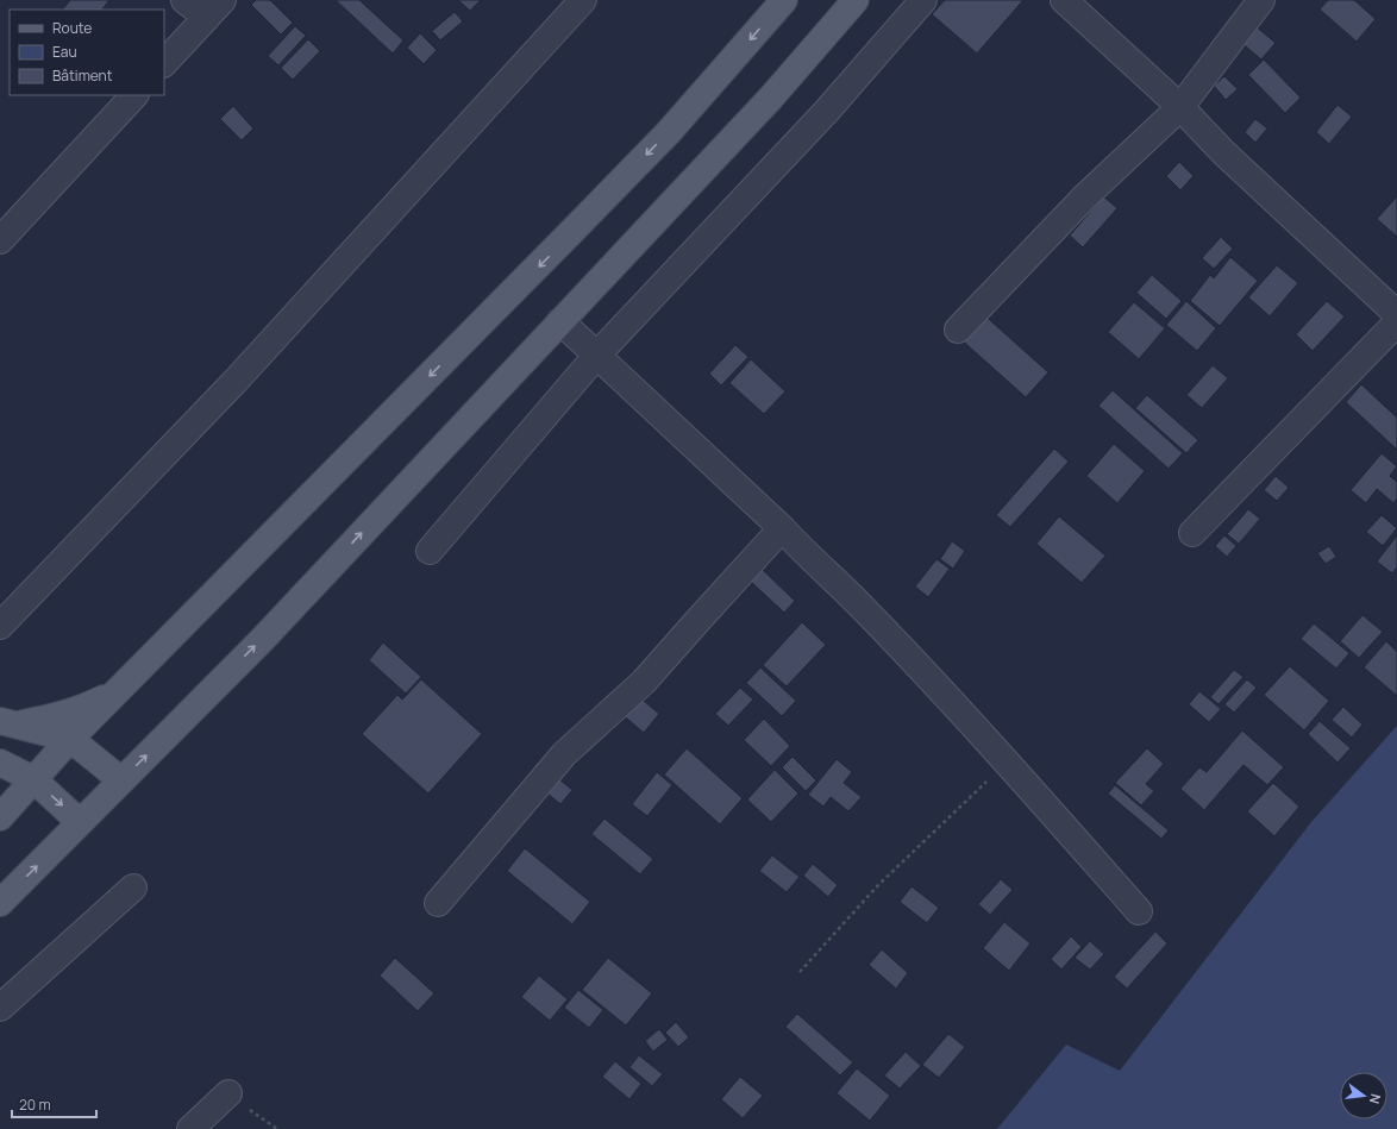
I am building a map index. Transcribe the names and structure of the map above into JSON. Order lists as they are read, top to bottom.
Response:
{
  "legend": ["Route", "Eau", "Bâtiment"],
  "scale_bar": "20 m",
  "north": "right"
}
